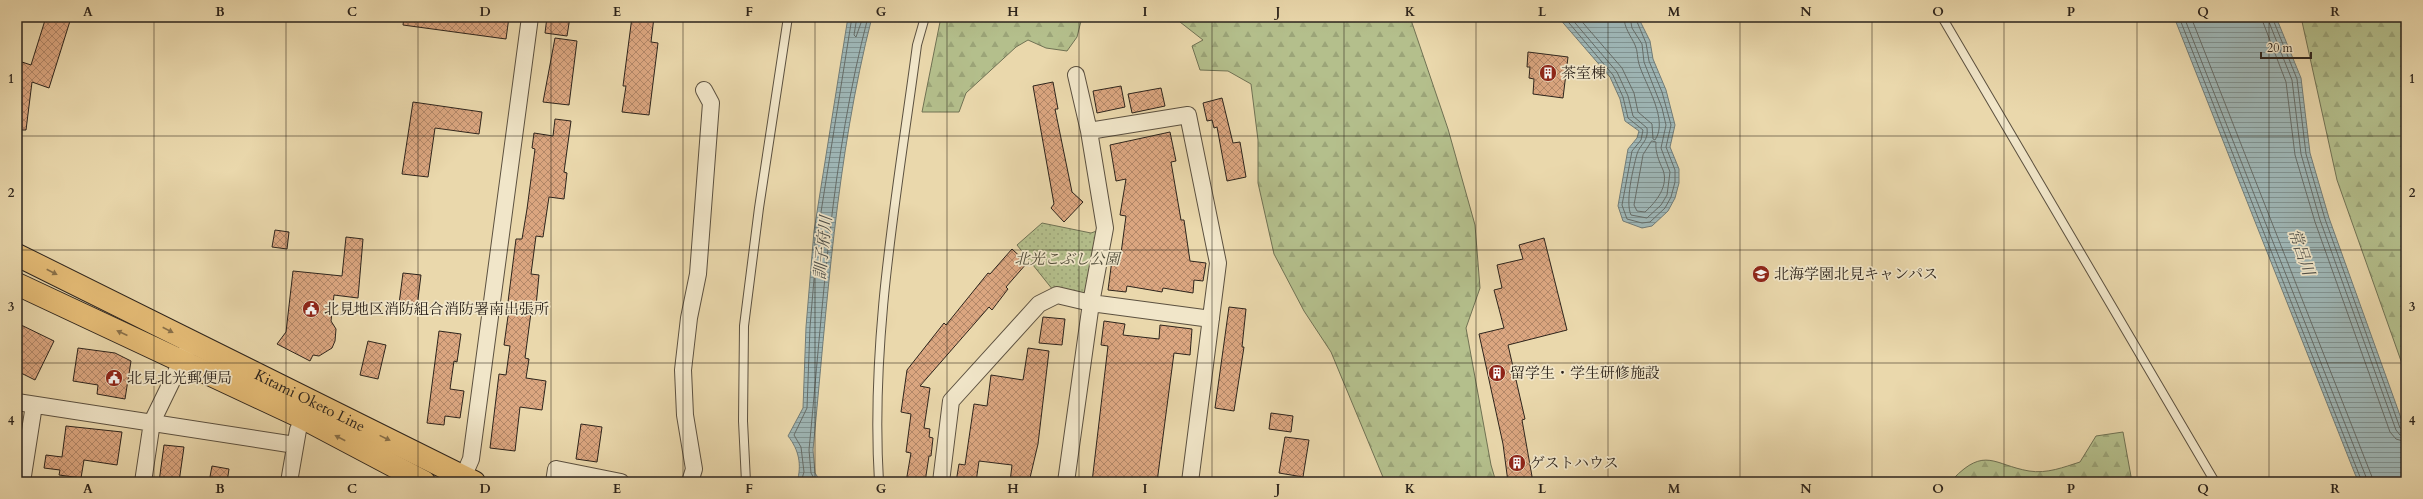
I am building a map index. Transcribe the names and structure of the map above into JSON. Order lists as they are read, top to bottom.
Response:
{
  "streets": {
    "main road": ["Kitami Oketo Line"]
  },
  "water": ["訓子府川", "常呂川"],
  "parks": ["北光こぶし公園"],
  "places": {
    "building": ["茶室棟", "留学生・学生研修施設", "ゲストハウス"],
    "school or university": ["北海学園北見キャンパス"],
    "public building": ["北見地区消防組合消防署南出張所", "北見北光郵便局"]
  },
  "scale_bar": "20 m",
  "grid": {
    "columns": [
      "A",
      "B",
      "C",
      "D",
      "E",
      "F",
      "G",
      "H",
      "I",
      "J",
      "K",
      "L",
      "M",
      "N",
      "O",
      "P",
      "Q",
      "R"
    ],
    "rows": [
      "1",
      "2",
      "3",
      "4"
    ]
  }
}
